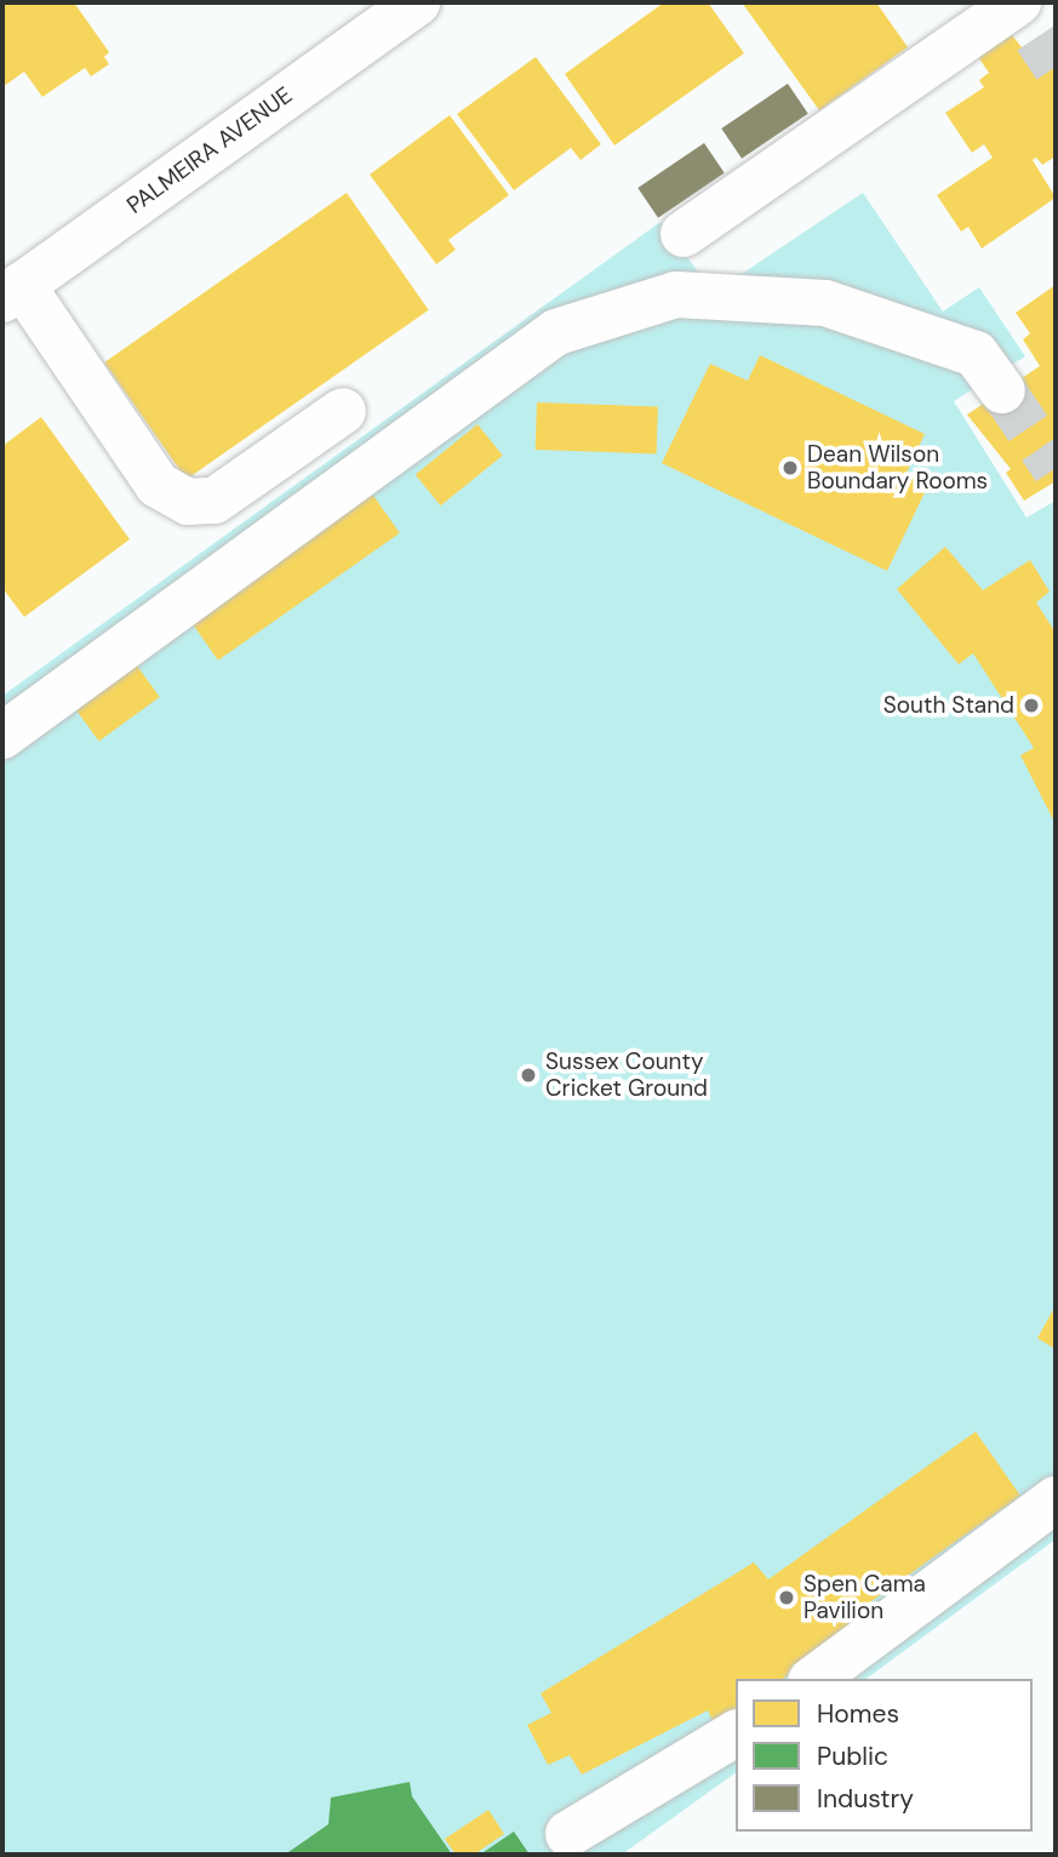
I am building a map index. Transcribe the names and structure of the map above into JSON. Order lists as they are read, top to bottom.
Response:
{
  "streets": {
    "street": ["PALMEIRA AVENUE"]
  },
  "places": [
    "Dean Wilson Boundary Rooms",
    "South Stand",
    "Sussex County Cricket Ground",
    "Spen Cama Pavilion"
  ],
  "legend": ["Homes", "Public", "Industry"]
}
